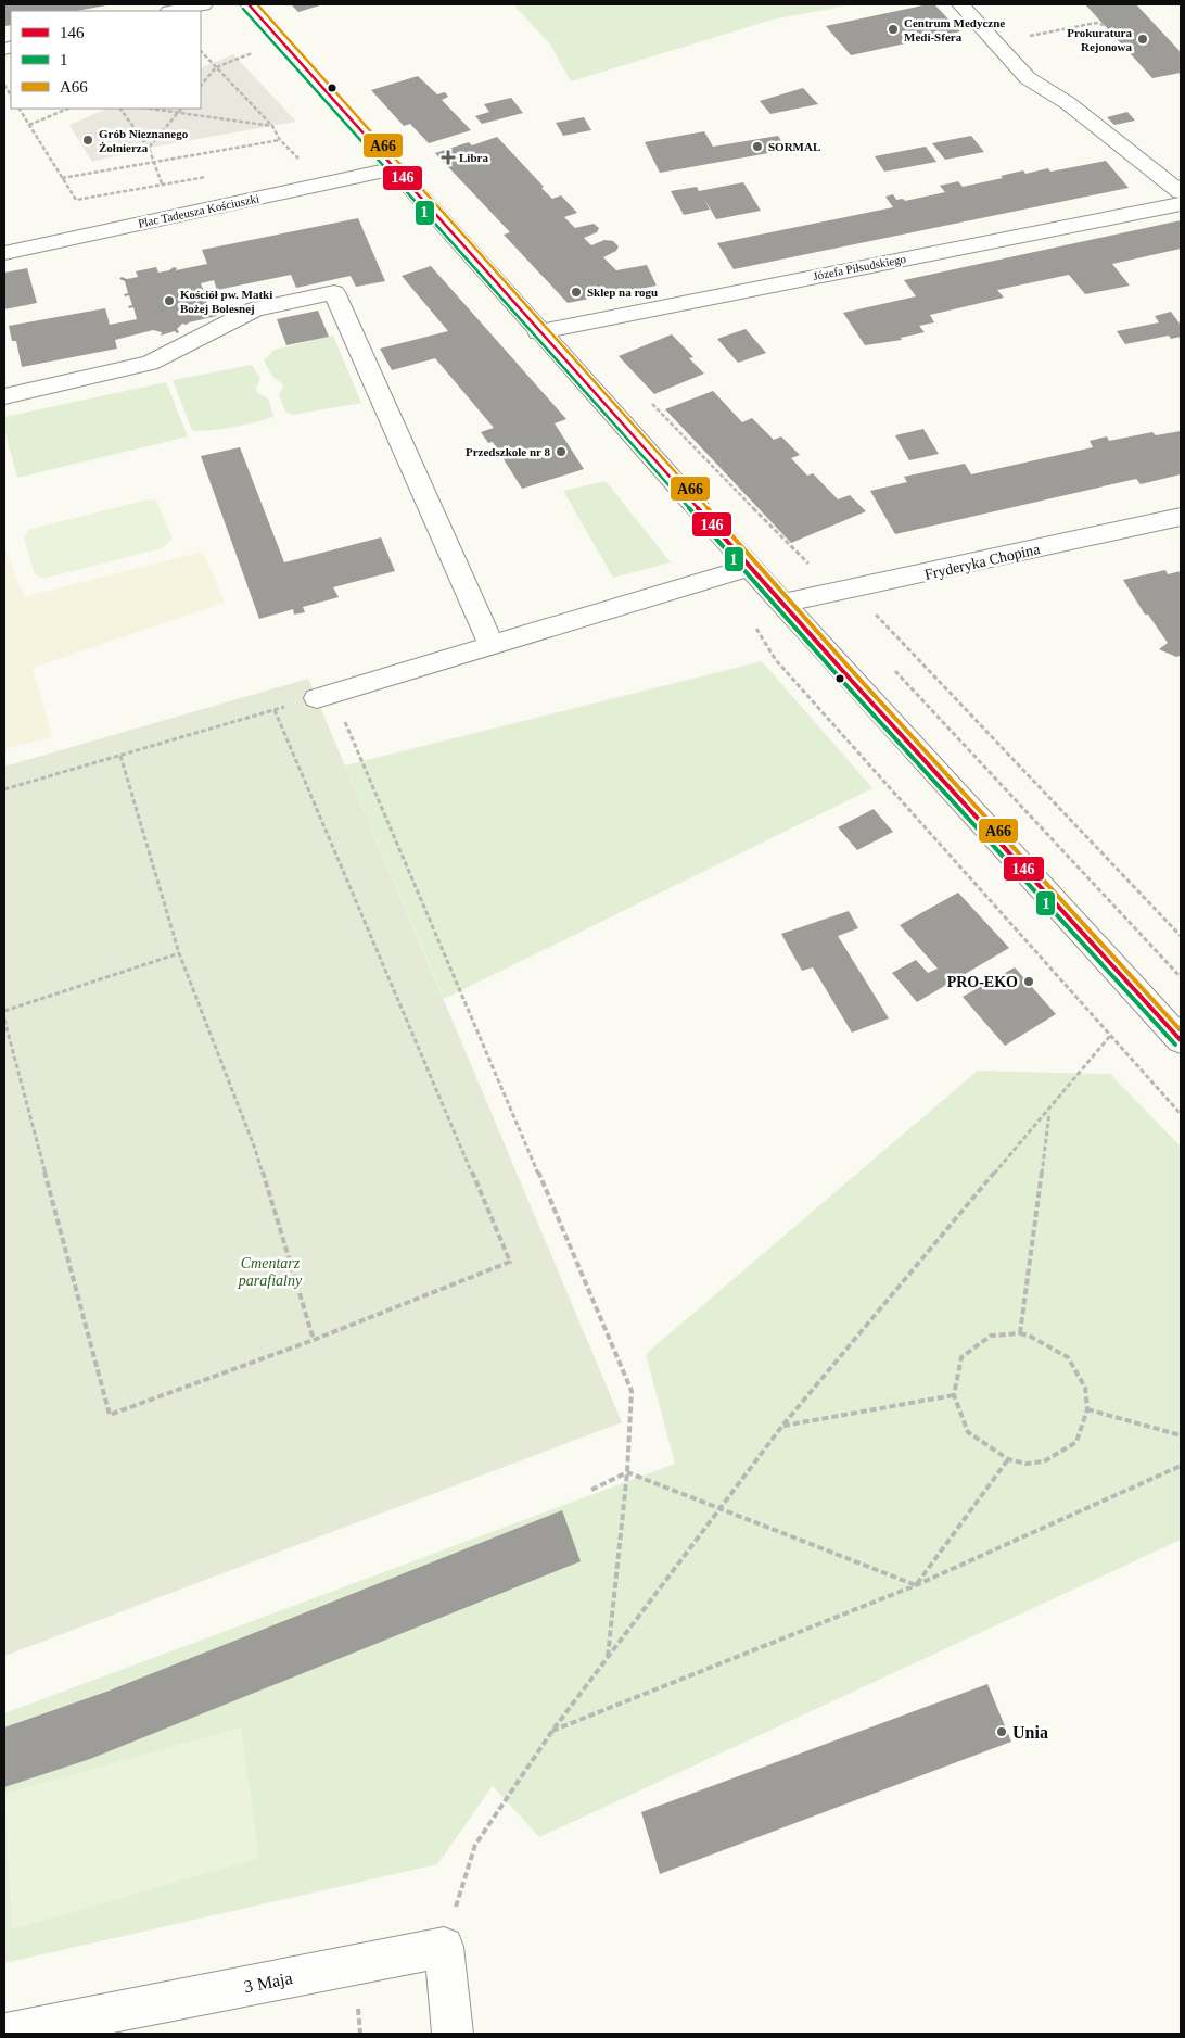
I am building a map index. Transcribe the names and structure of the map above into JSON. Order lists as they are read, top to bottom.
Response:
{
  "streets": {
    "street": [
      "Plac Tadeusza Kościuszki",
      "Józefa Piłsudskiego",
      "Fryderyka Chopina",
      "3 Maja"
    ]
  },
  "parks": ["Cmentarz parafialny"],
  "places": {
    "other": [
      "Centrum Medyczne Medi-Sfera",
      "Prokuratura Rejonowa",
      "Grób Nieznanego Żołnierza",
      "SORMAL",
      "Sklep na rogu",
      "Kościół pw. Matki Bożej Bolesnej",
      "Przedszkole nr 8",
      "PRO-EKO",
      "Unia"
    ],
    "health": ["Libra"]
  },
  "lines": ["transit line 146", "transit line A66", "transit line 1"],
  "legend": ["146", "1", "A66"]
}
